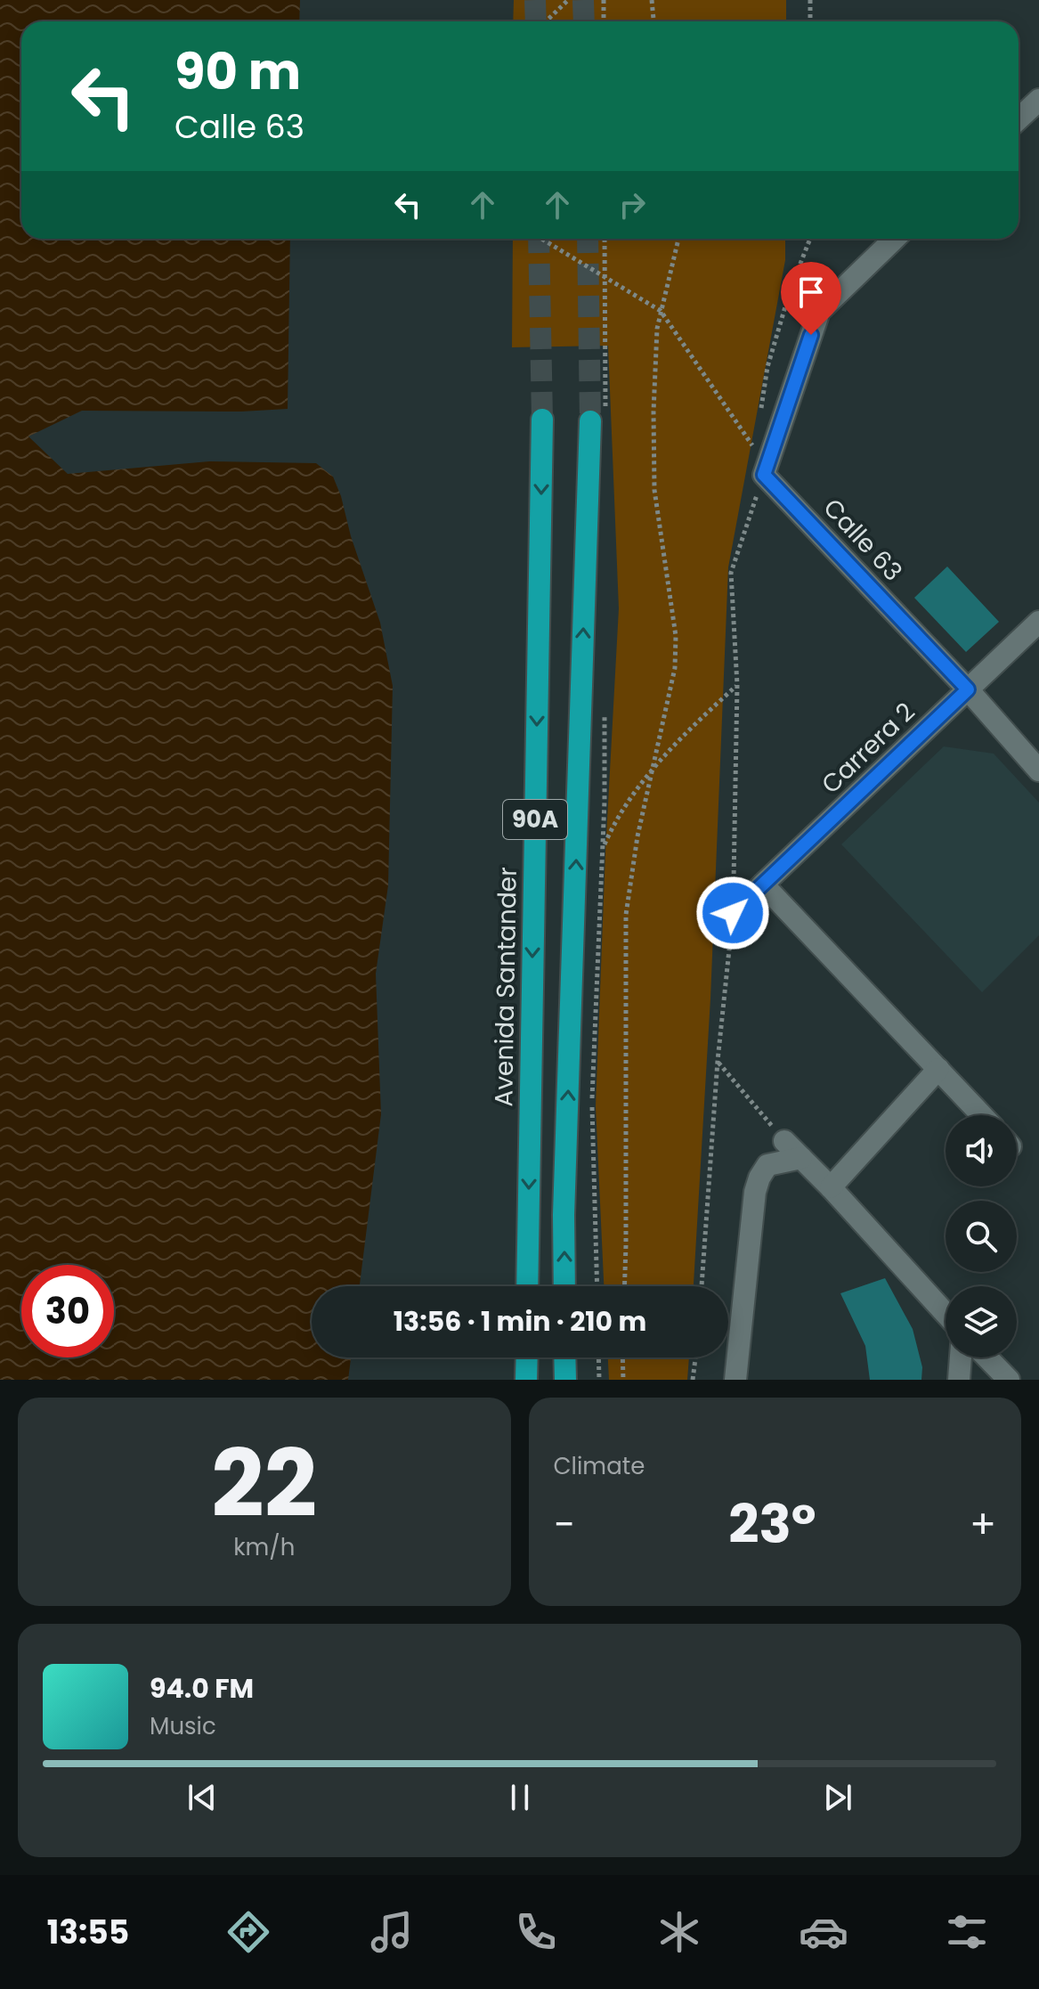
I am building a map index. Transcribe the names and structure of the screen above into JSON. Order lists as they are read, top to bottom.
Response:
{
  "streets": {
    "highway": ["90A", "Avenida Santander"],
    "street": ["Calle 63", "Carrera 2"]
  },
  "crossings": [
    ["Calle 63", "Carrera 2"]
  ],
  "page": {
    "turn": ["90 m", "Calle 63"],
    "limit": "30",
    "trip": "13:56 · 1 min · 210 m",
    "tile": [
      ["22", "km/h"],
      "Climate"
    ],
    "heat": ["−", "23°", "+"],
    "song": ["94.0 FM", "Music"],
    "tabs": "13:55"
  }
}
